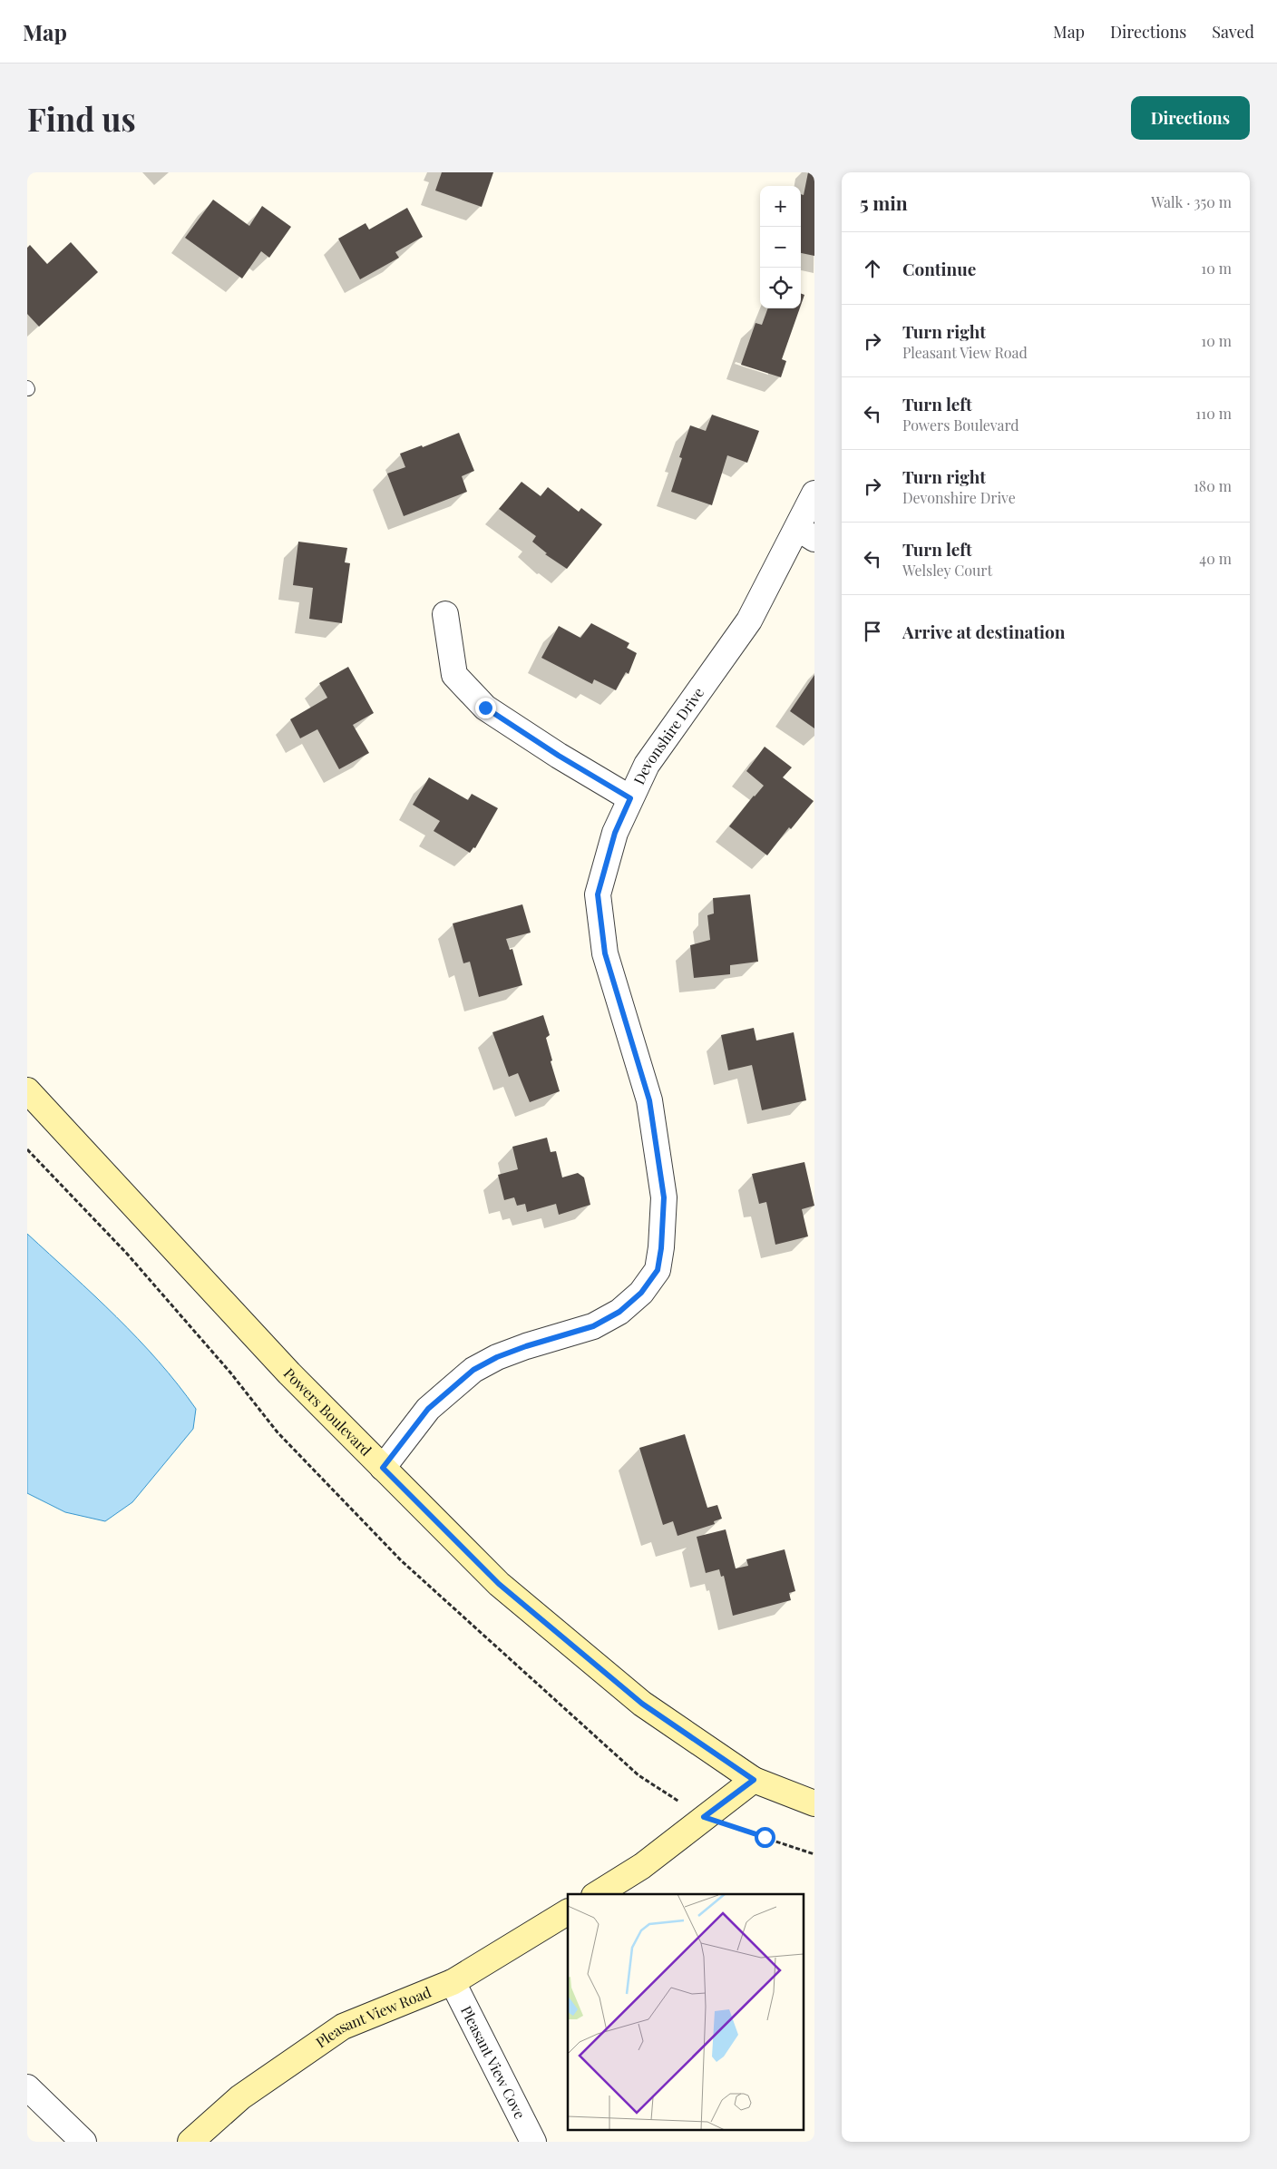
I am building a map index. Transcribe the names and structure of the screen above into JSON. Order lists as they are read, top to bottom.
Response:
{
  "streets": {
    "main road": ["Powers Boulevard", "Pleasant View Road"],
    "street": ["Devonshire Drive", "Pleasant View Cove"]
  },
  "crossings": [
    ["Devonshire Drive", "Powers Boulevard"],
    ["Pleasant View Road", "Pleasant View Cove"]
  ],
  "page": {
    "header": "Map",
    "nav": ["Map", "Directions", "Saved"],
    "buttons": "Directions",
    "title": "Find us",
    "heading": ["5 min", "Walk · 350 m"],
    "map_buttons": ["+", "−"],
    "list": [
      ["Continue", "10 m"],
      ["Turn right", "Pleasant View Road", "10 m"],
      ["Turn left", "Powers Boulevard", "110 m"],
      ["Turn right", "Devonshire Drive", "180 m"],
      ["Turn left", "Welsley Court", "40 m"],
      "Arrive at destination"
    ]
  }
}
